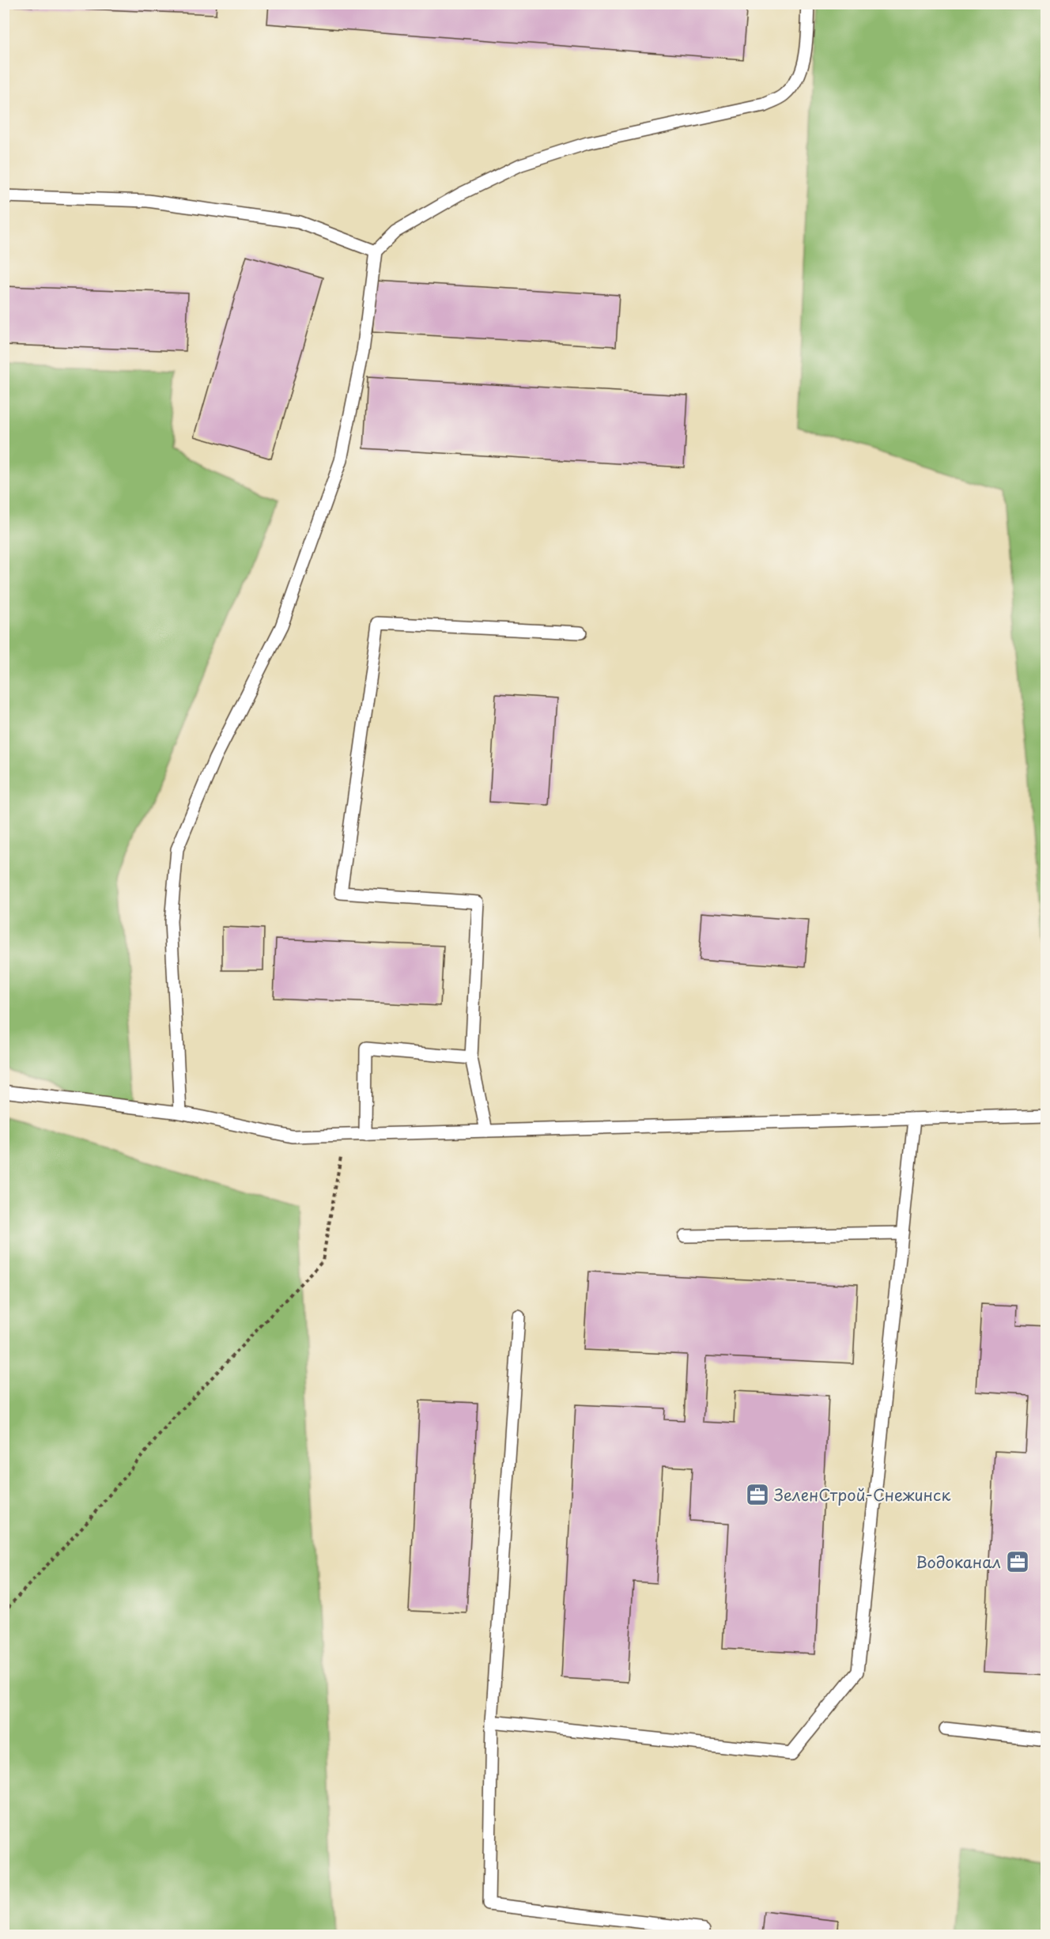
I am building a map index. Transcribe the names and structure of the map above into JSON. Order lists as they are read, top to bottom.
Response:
{
  "places": {
    "office": ["ЗеленСтрой-Снежинск", "Водоканал"]
  }
}
